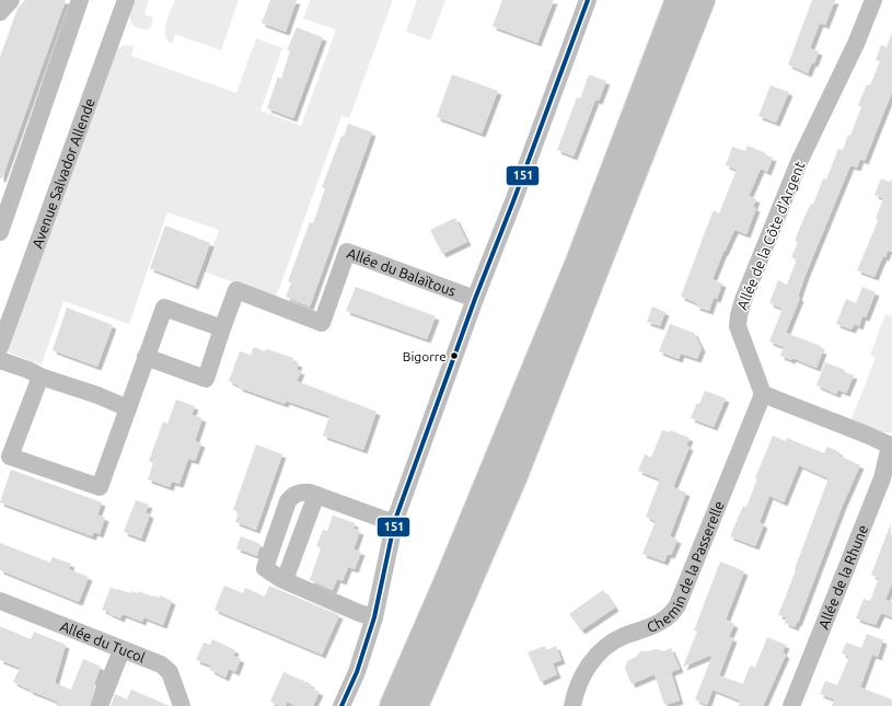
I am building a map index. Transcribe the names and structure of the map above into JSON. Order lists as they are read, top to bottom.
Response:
{
  "streets": {
    "street": [
      "Avenue Salvador Allende",
      "Allée de la Côte d'Argent",
      "Allée du Balaïtous",
      "Chemin de la Passerelle",
      "Allée de la Rhune",
      "Allée du Tucol"
    ]
  },
  "crossings": [
    ["Allée de la Côte d'Argent", "Chemin de la Passerelle"]
  ],
  "places": ["Bigorre"],
  "lines": ["transit line 151"]
}
